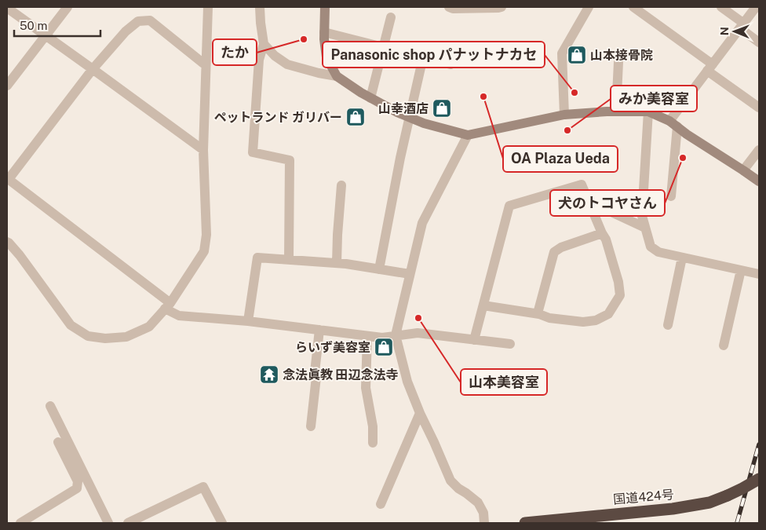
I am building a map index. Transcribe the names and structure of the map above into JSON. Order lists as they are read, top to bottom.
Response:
{
  "streets": {
    "highway": ["国道424号"]
  },
  "places": {
    "other": [
      "たか",
      "Panasonic shop パナットナカセ",
      "OA Plaza Ueda",
      "みか美容室",
      "犬のトコヤさん",
      "山本美容室"
    ],
    "shop": [
      "山本接骨院",
      "山幸酒店",
      "ペットランド ガリバー",
      "らいず美容室"
    ],
    "temple": ["念法眞教 田辺念法寺"]
  },
  "scale_bar": "50 m",
  "north": "left"
}
